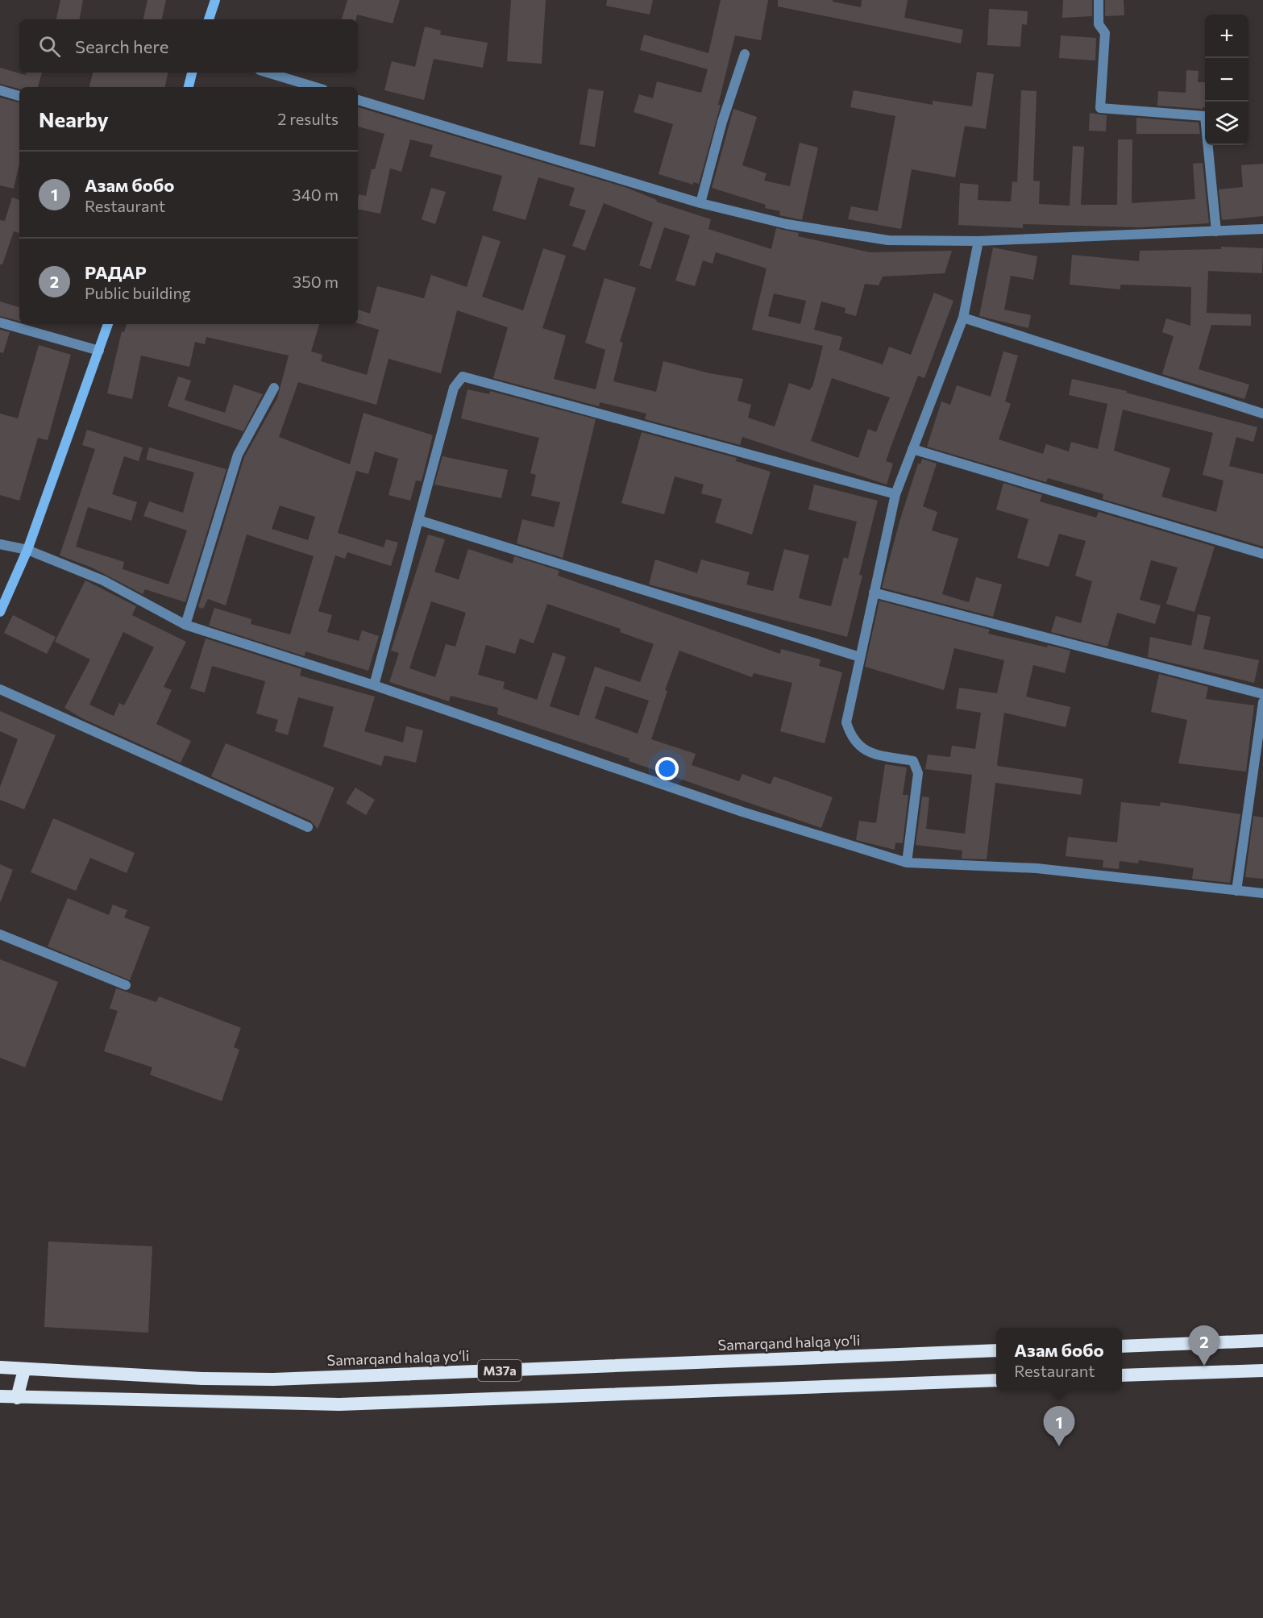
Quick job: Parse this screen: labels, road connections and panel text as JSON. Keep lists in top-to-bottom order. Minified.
{"streets":{"highway":["Samarqand halqa yoʻli","M37a"]},"page":{"map_buttons":["+","−"],"search":"Search here","heading":["Nearby","2 results"],"list":[{"mark":"1","name":"Азам бобо","note":"Restaurant","value":"340 m"},{"mark":"2","name":"РАДАР","note":"Public building","value":"350 m"}],"pins":["2","1"],"popup":["Азам бобо","Restaurant"]}}
